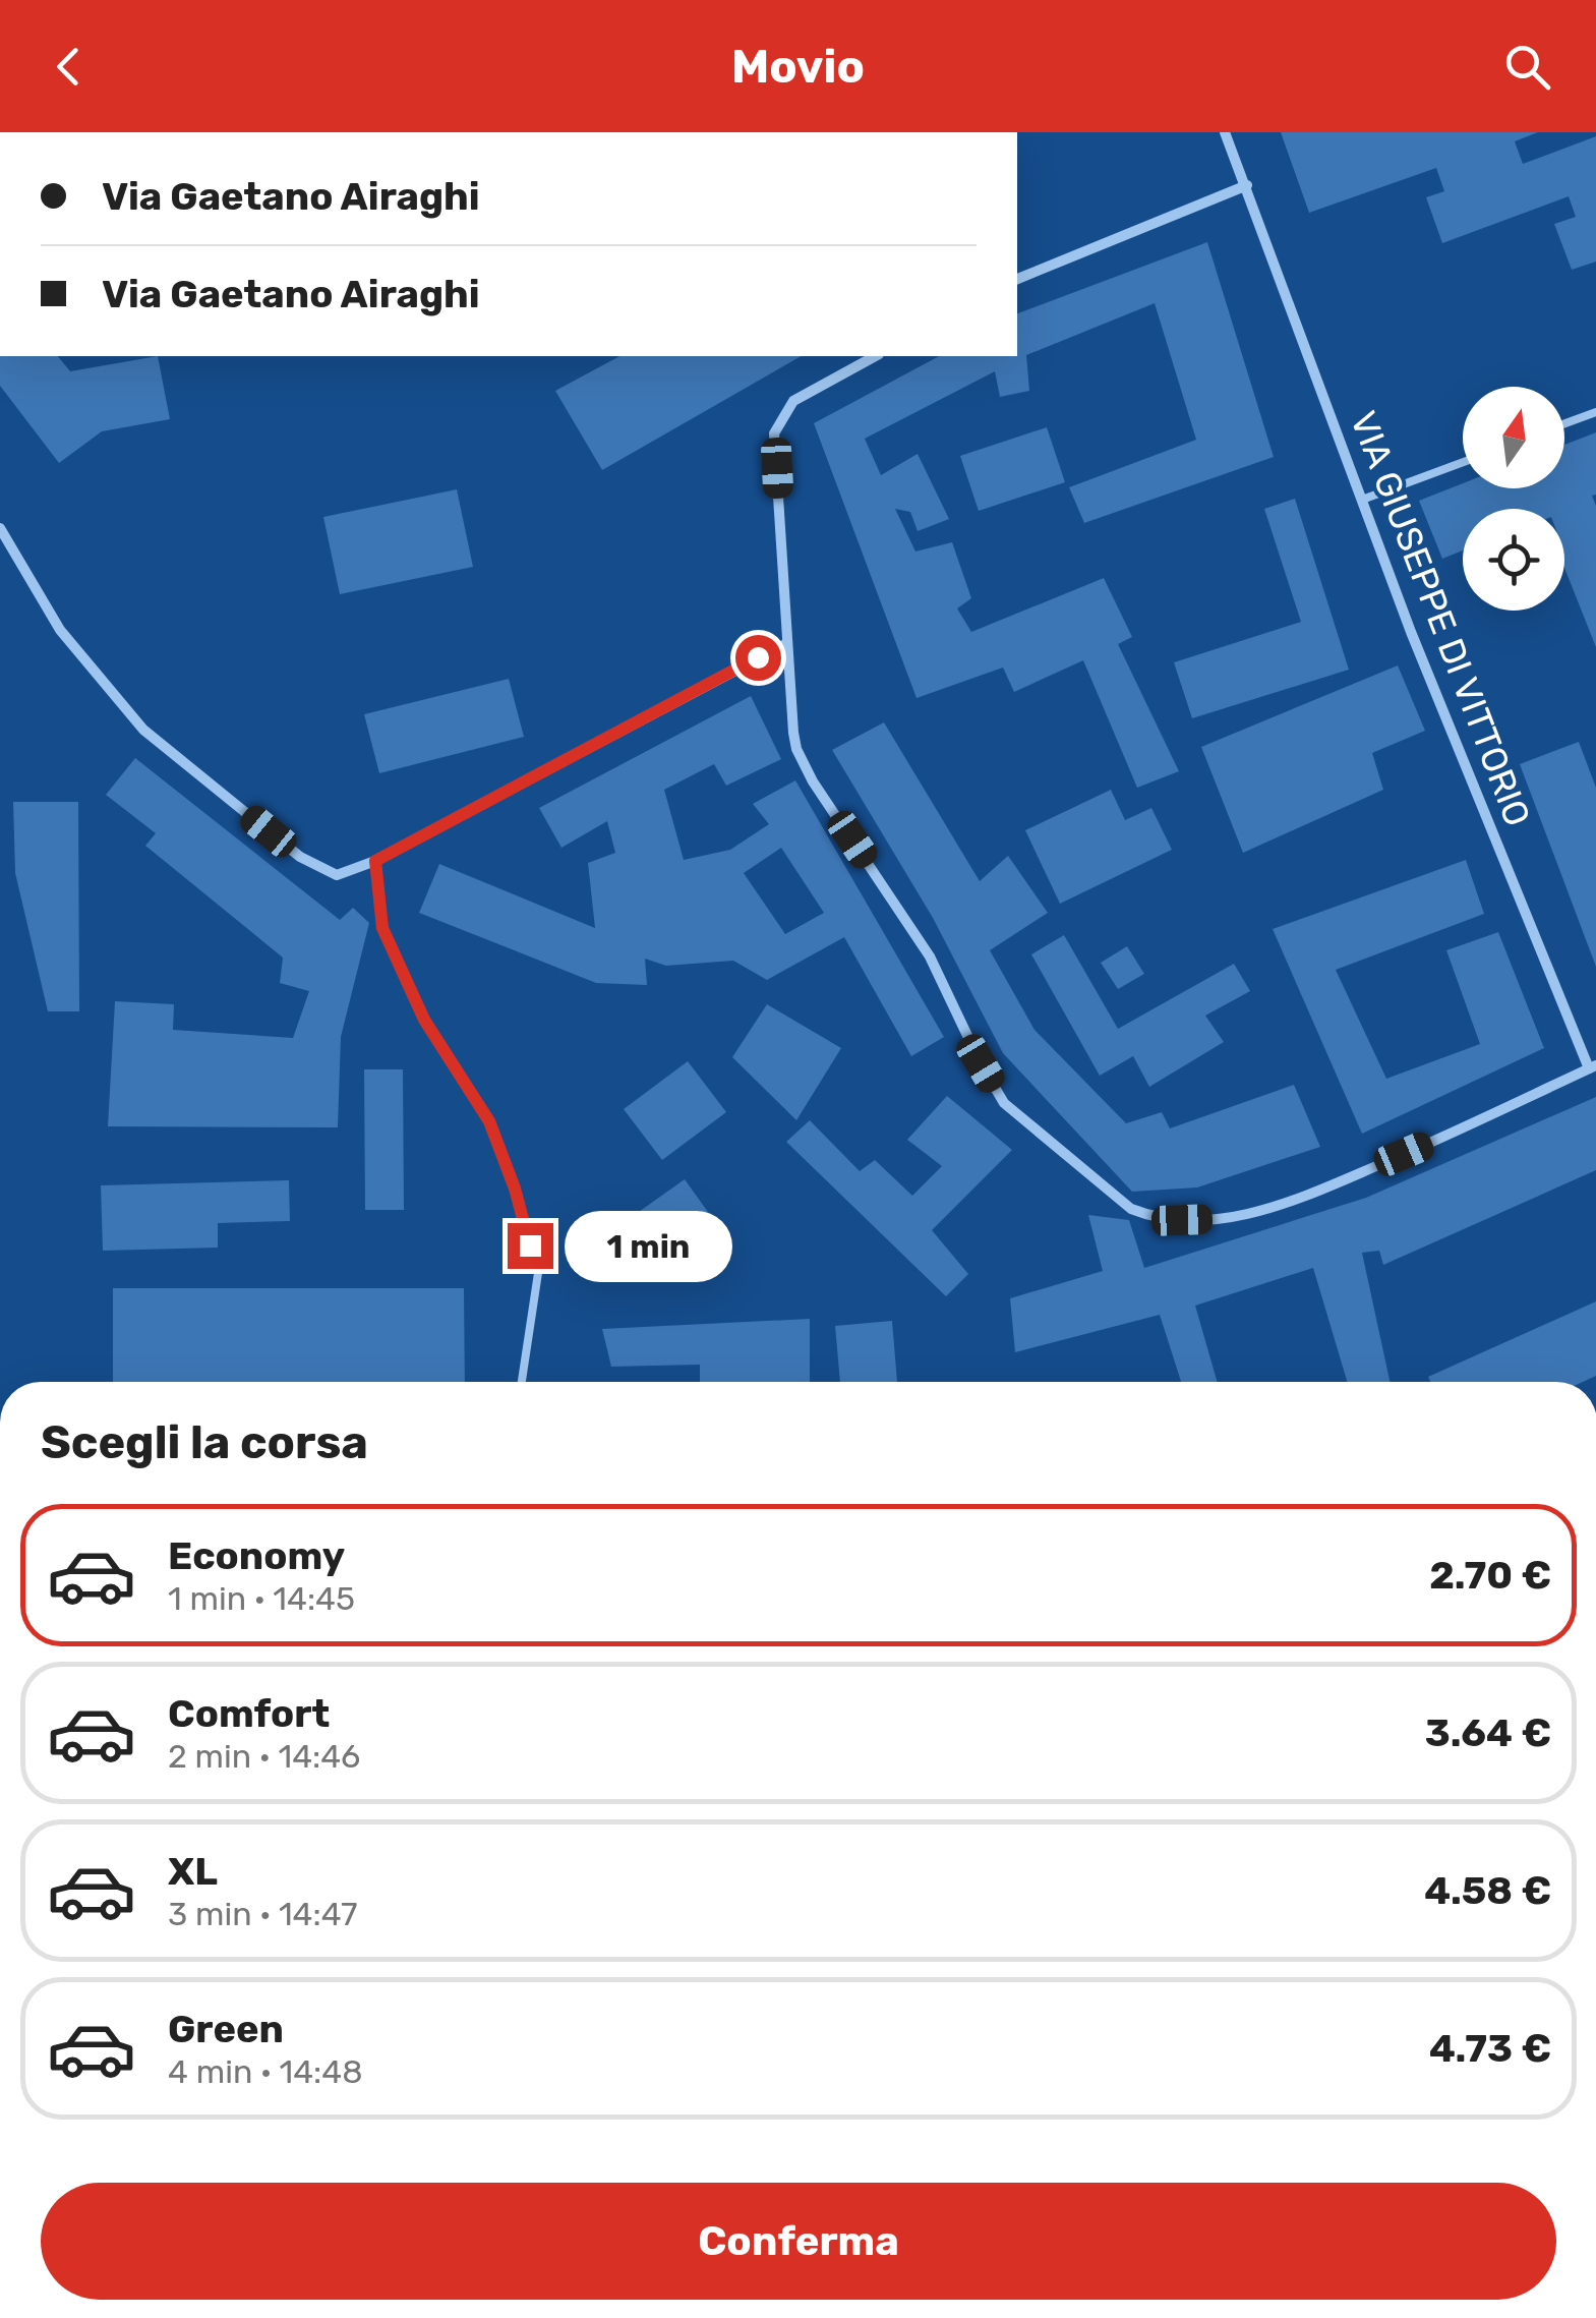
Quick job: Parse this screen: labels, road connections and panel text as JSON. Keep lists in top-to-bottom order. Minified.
{"streets":{"street":["VIA GIUSEPPE DI VITTORIO"]},"north":"top","page":{"header":"Movio","banner":["Via Gaetano Airaghi","Via Gaetano Airaghi"],"bubble":"1 min","heading":"Scegli la corsa","list":[{"name":"Economy","note":"1 min · 14:45","value":"2.70 €"},{"name":"Comfort","note":"2 min · 14:46","value":"3.64 €"},{"name":"XL","note":"3 min · 14:47","value":"4.58 €"},{"name":"Green","note":"4 min · 14:48","value":"4.73 €"}],"buttons":"Conferma"}}
